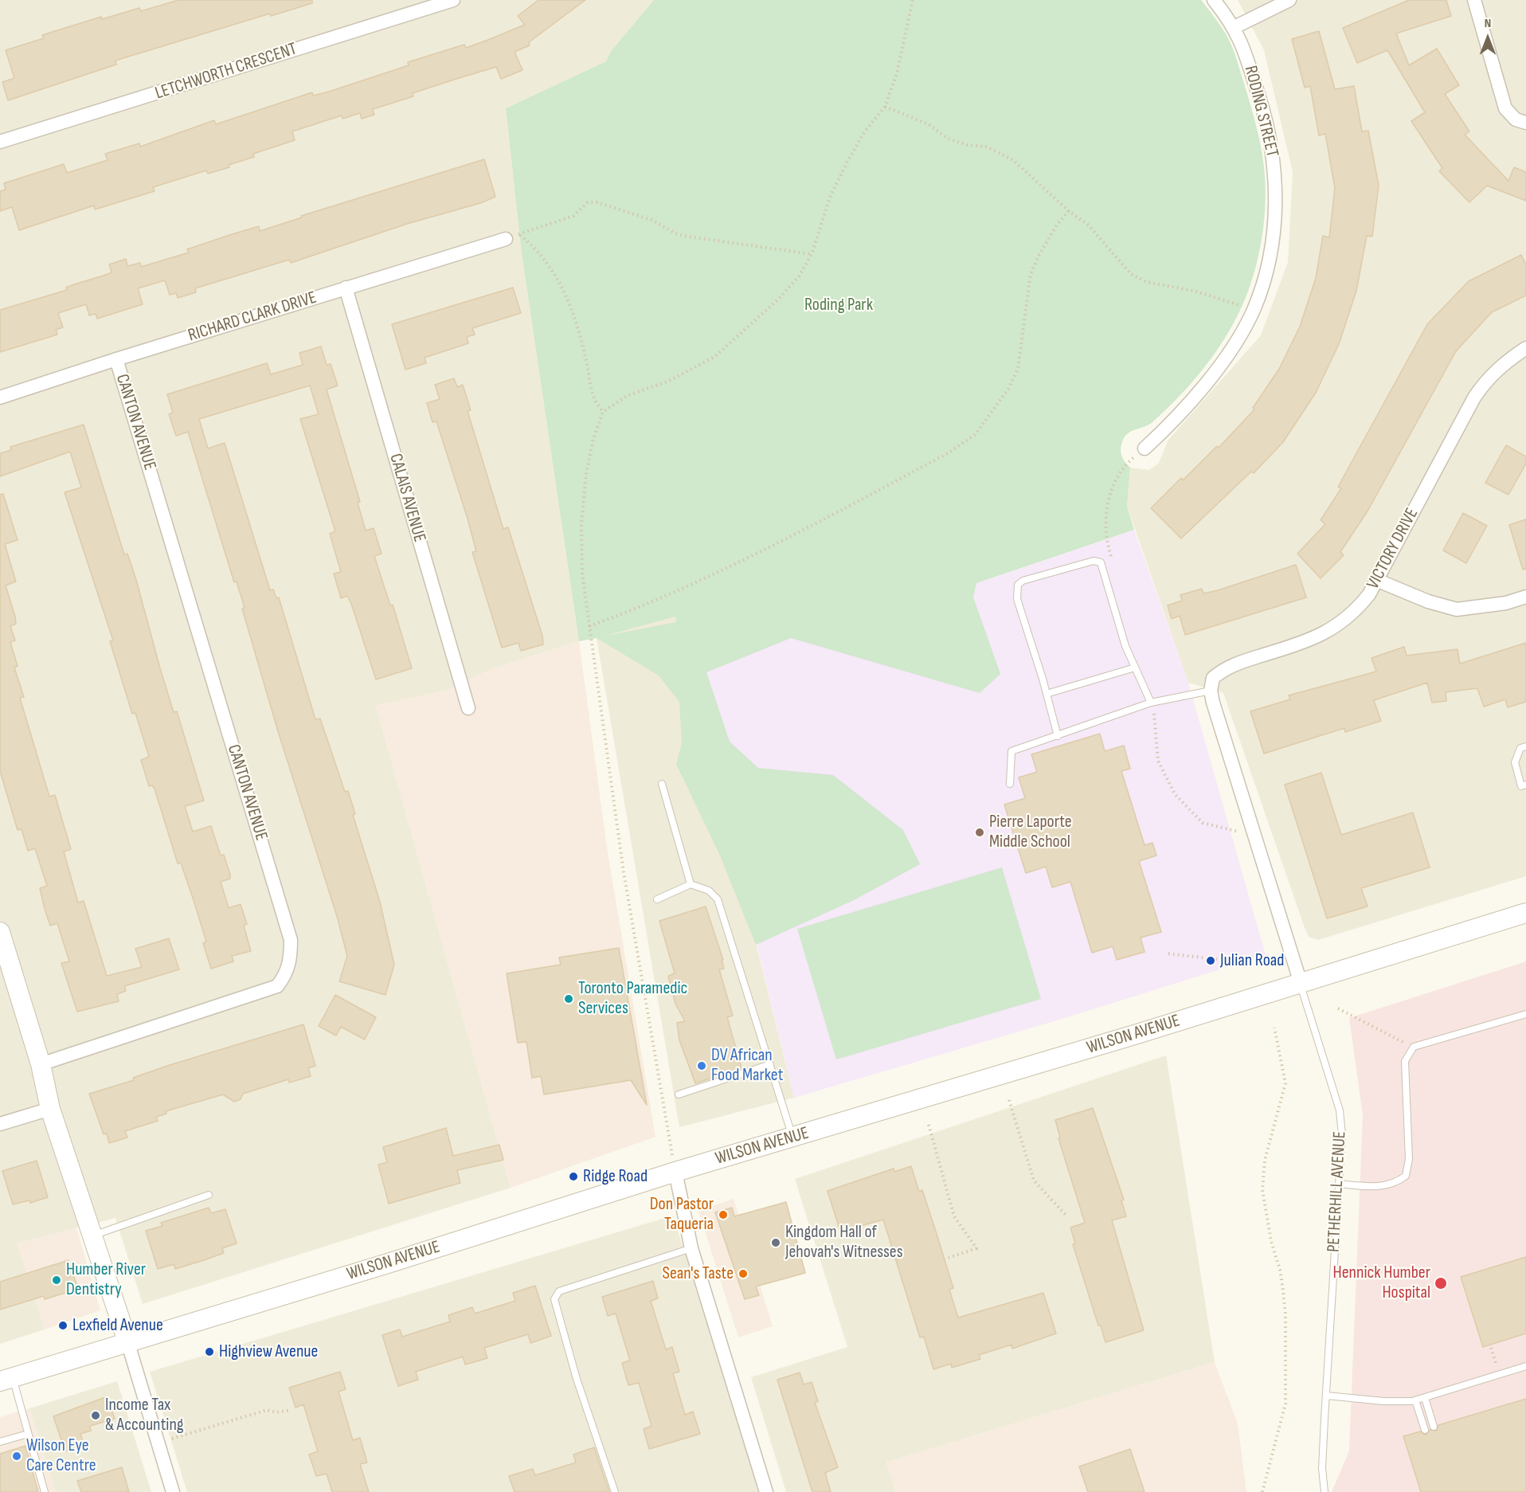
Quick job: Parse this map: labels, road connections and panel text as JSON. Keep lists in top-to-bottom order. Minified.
{"streets":{"main road":["WILSON AVENUE"],"street":["LETCHWORTH CRESCENT","RODING STREET","RICHARD CLARK DRIVE","CANTON AVENUE","CALAIS AVENUE","VICTORY DRIVE"],"lane":["PETHERHILL AVENUE"]},"crossings":[["RICHARD CLARK DRIVE","CANTON AVENUE"],["RICHARD CLARK DRIVE","CALAIS AVENUE"],["WILSON AVENUE","PETHERHILL AVENUE"]],"parks":["Roding Park"],"places":["Pierre Laporte Middle School","Julian Road","Toronto Paramedic Services","DV African Food Market","Ridge Road","Don Pastor Taqueria","Kingdom Hall of Jehovah's Witnesses","Sean's Taste","Humber River Dentistry","Hennick Humber Hospital","Lexfield Avenue","Highview Avenue","Income Tax & Accounting","Wilson Eye Care Centre"],"north":"top"}
